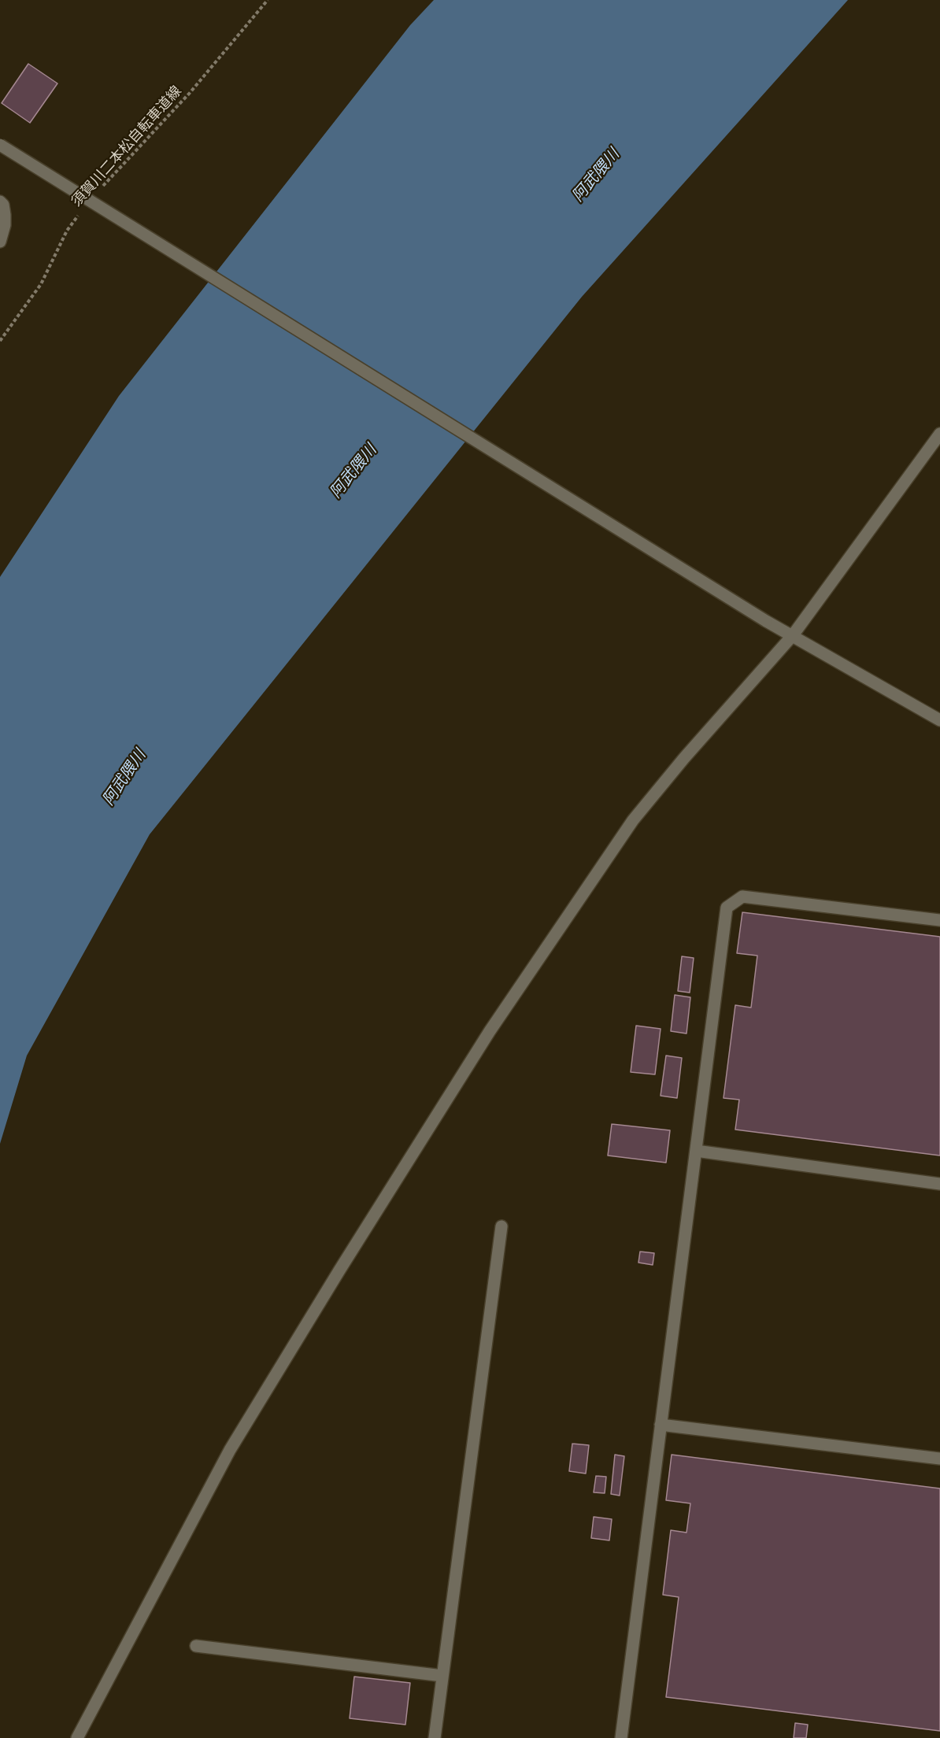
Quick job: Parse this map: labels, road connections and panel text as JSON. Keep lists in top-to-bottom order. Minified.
{"streets":{"path":["須賀川二本松自転車道線"]},"water":["阿武隈川"]}
